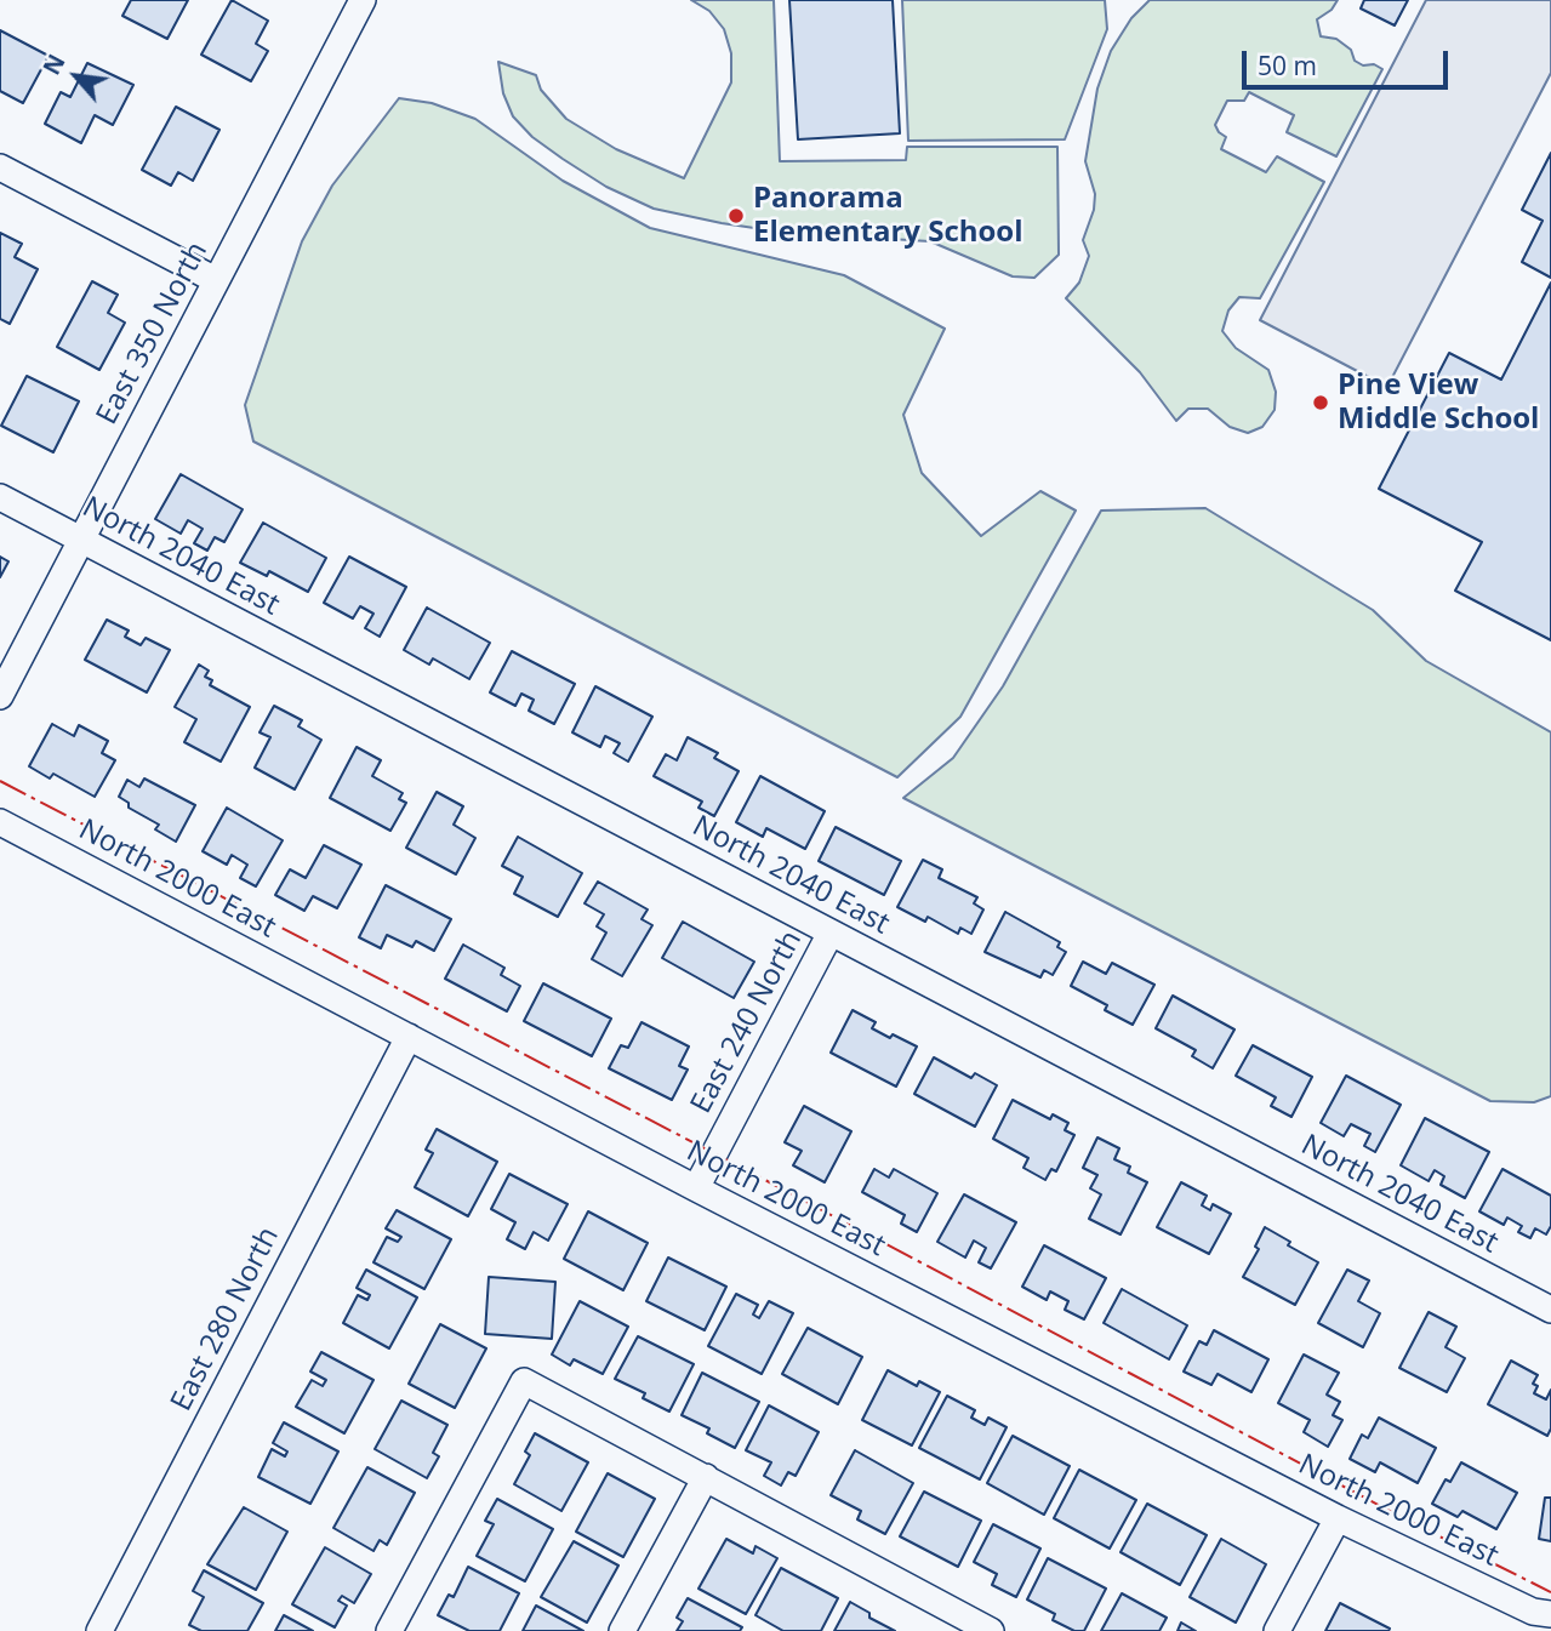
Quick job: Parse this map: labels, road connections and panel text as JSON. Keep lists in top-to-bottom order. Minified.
{"streets":{"street":["East 350 North","North 2040 East","North 2000 East","East 240 North","East 280 North"]},"crossings":[["East 350 North","North 2040 East"],["North 2040 East","East 240 North"],["North 2000 East","East 240 North"],["North 2000 East","East 280 North"]],"places":["Panorama Elementary School","Pine View Middle School"],"scale_bar":"50 m","north":"top left"}
